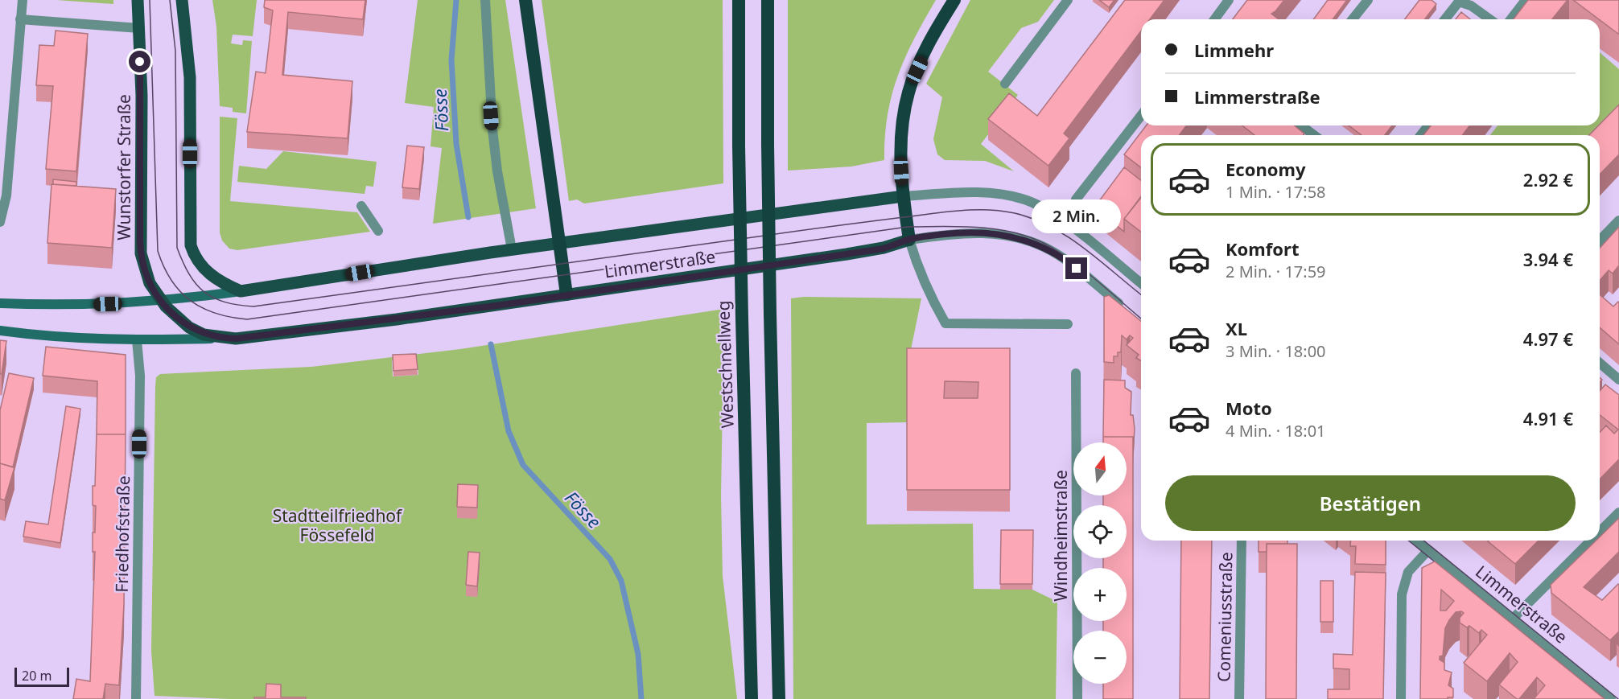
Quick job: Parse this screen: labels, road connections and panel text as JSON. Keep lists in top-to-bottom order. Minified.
{"streets":{"highway":["Westschnellweg"],"main road":["Wunstorfer Straße","Limmerstraße"],"street":["Friedhofstraße","Windheimstraße","Comeniusstraße"]},"crossings":[["Wunstorfer Straße","Limmerstraße"]],"water":["Fösse"],"parks":["Stadtteilfriedhof Fössefeld"],"scale_bar":"20 m","north":"top","page":{"banner":["Limmehr","Limmerstraße"],"list":[{"name":"Economy","note":"1 Min. · 17:58","value":"2.92 €"},{"name":"Komfort","note":"2 Min. · 17:59","value":"3.94 €"},{"name":"XL","note":"3 Min. · 18:00","value":"4.97 €"},{"name":"Moto","note":"4 Min. · 18:01","value":"4.91 €"}],"bubble":"2 Min.","map_buttons":["+","−"],"buttons":"Bestätigen","scale":"20 m"}}
